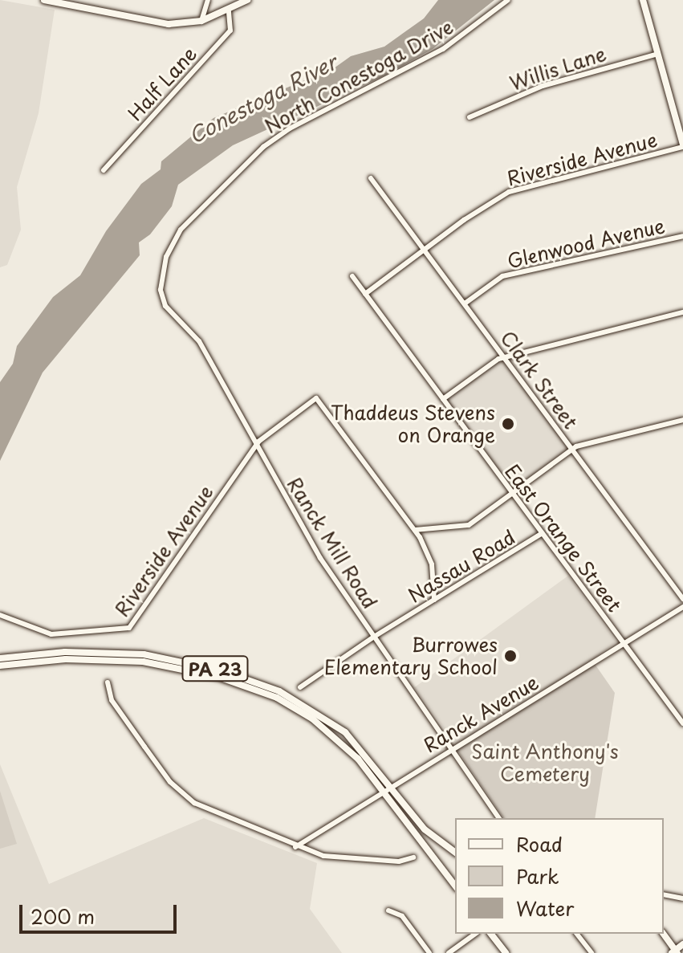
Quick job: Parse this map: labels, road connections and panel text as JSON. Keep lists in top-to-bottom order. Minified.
{"streets":{"main road":["PA 23"],"street":["Willis Lane","North Conestoga Drive","Half Lane","Riverside Avenue","Glenwood Avenue","Clark Street","East Orange Street","Ranck Mill Road","Nassau Road","Ranck Avenue"]},"crossings":[["North Conestoga Drive","Ranck Mill Road"],["Riverside Avenue","Clark Street"],["Riverside Avenue","East Orange Street"],["Riverside Avenue","Ranck Mill Road"],["Glenwood Avenue","Clark Street"],["East Orange Street","Nassau Road"],["East Orange Street","Ranck Avenue"],["Ranck Mill Road","Nassau Road"],["Ranck Mill Road","Ranck Avenue"],["PA 23","Ranck Avenue"]],"water":["Conestoga River"],"parks":["Saint Anthony's Cemetery"],"places":["Thaddeus Stevens on Orange","Burrowes Elementary School"],"legend":["Road","Park","Water"],"scale_bar":"200 m"}
